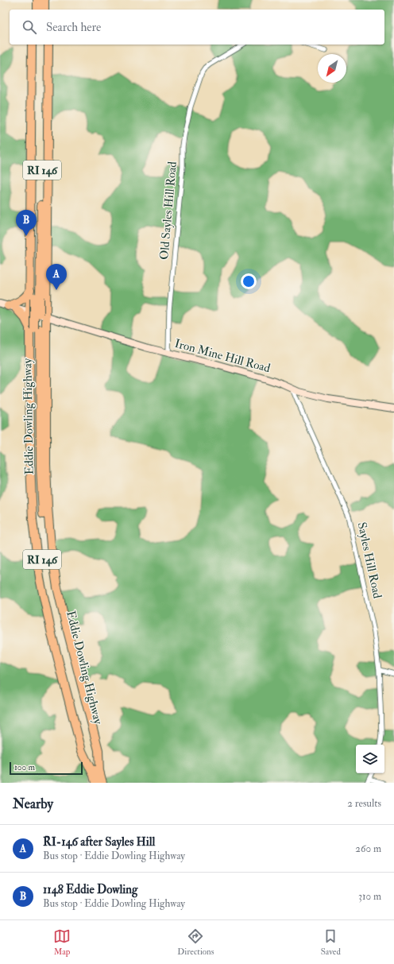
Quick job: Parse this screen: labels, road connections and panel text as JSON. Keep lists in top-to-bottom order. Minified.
{"streets":{"highway":["RI 146","Eddie Dowling Highway"],"street":["Old Sayles Hill Road","Iron Mine Hill Road","Sayles Hill Road"]},"crossings":[["Old Sayles Hill Road","Iron Mine Hill Road"],["Iron Mine Hill Road","Sayles Hill Road"]],"scale_bar":"100 m","north":"bottom left","page":{"search":"Search here","pins":["B","A"],"scale":"100 m","heading":["Nearby","2 results"],"list":[{"mark":"A","name":"RI-146 after Sayles Hill","note":"Bus stop · Eddie Dowling Highway","value":"260 m"},{"mark":"B","name":"1148 Eddie Dowling","note":"Bus stop · Eddie Dowling Highway","value":"310 m"}],"nav":["Map","Directions","Saved"]}}
